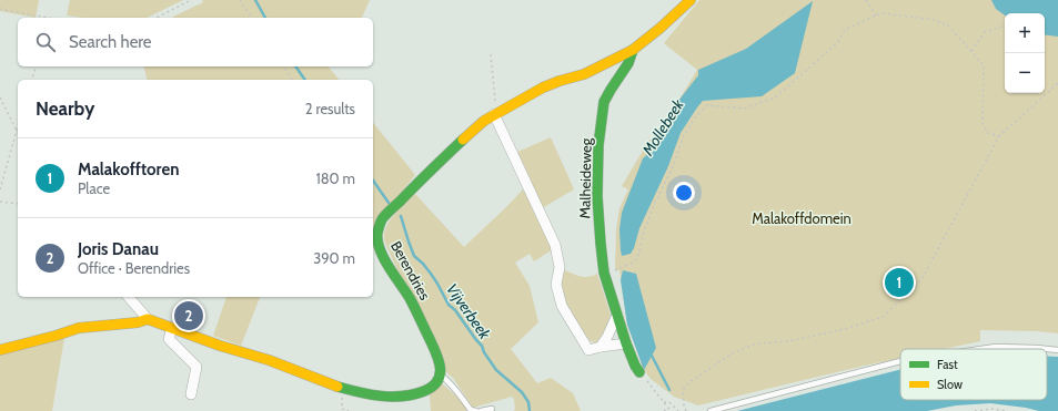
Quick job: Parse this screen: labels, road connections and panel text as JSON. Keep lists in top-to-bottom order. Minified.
{"streets":{"street":["Malheideweg","Berendries"]},"crossings":[["Malheideweg","Berendries"]],"water":["Mollebeek","Vijverbeek"],"parks":["Malakoffdomein"],"legend":["Fast","Slow"],"page":{"map_buttons":["+","−"],"search":"Search here","heading":["Nearby","2 results"],"list":[{"mark":"1","name":"Malakofftoren","note":"Place","value":"180 m"},{"mark":"2","name":"Joris Danau","note":"Office · Berendries","value":"390 m"}],"pins":["1","2"]}}
